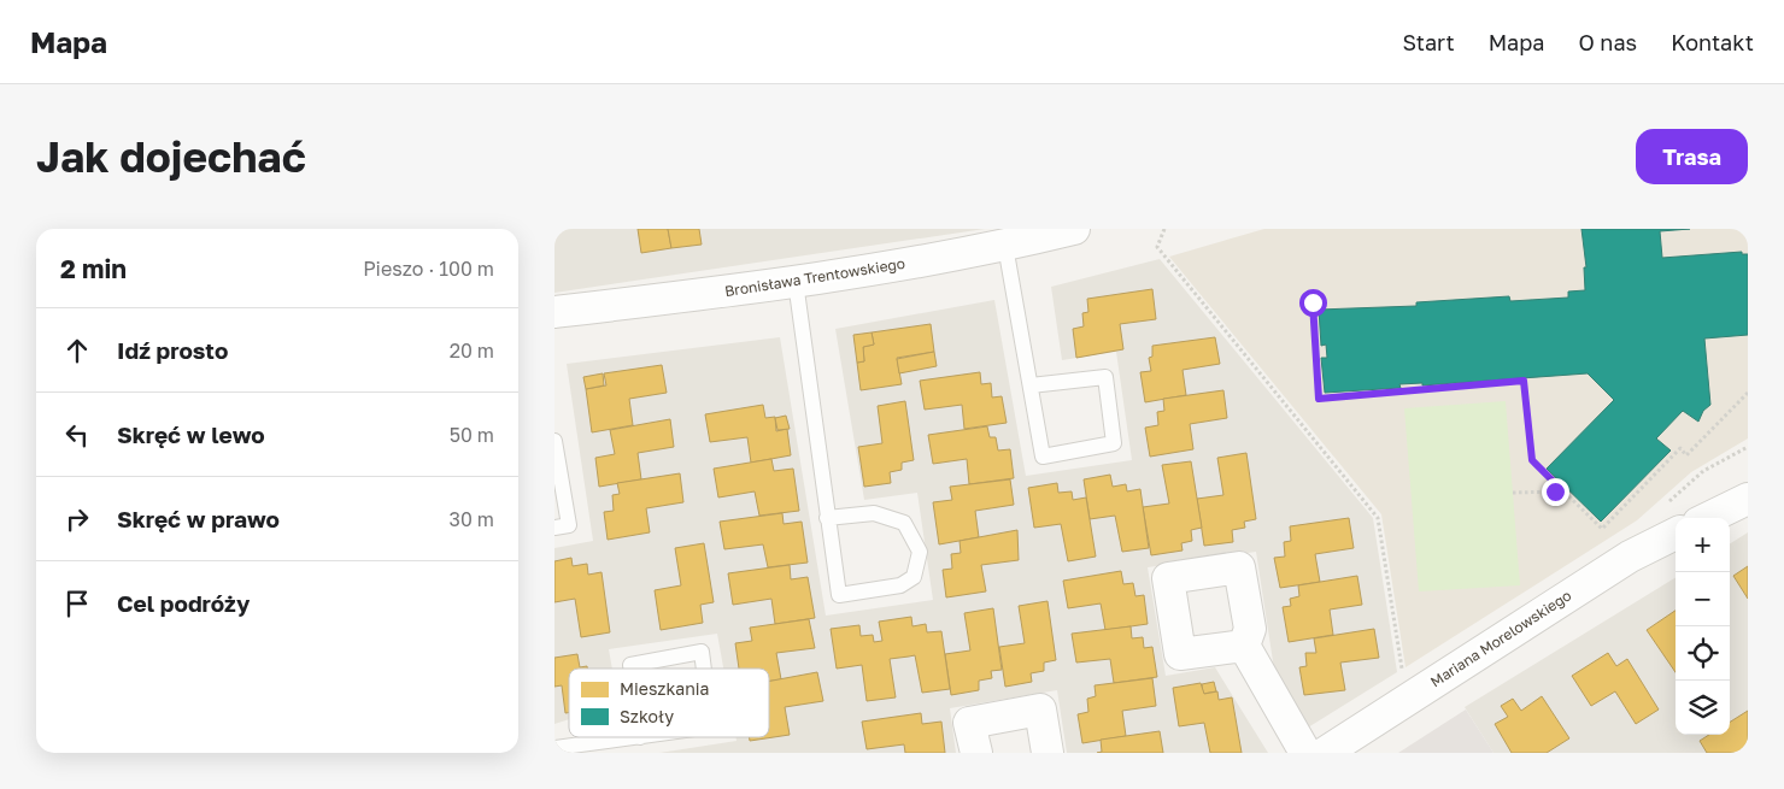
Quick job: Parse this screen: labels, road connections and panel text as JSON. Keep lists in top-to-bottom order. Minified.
{"streets":{"street":["Bronisława Trentowskiego","Mariana Morelowskiego"]},"legend":["Mieszkania","Szkoły"],"page":{"header":"Mapa","nav":["Start","Mapa","O nas","Kontakt"],"buttons":"Trasa","title":"Jak dojechać","heading":["2 min","Pieszo · 100 m"],"list":[["Idź prosto","20 m"],["Skręć w lewo","50 m"],["Skręć w prawo","30 m"],"Cel podróży"],"map_buttons":["+","−"]}}
